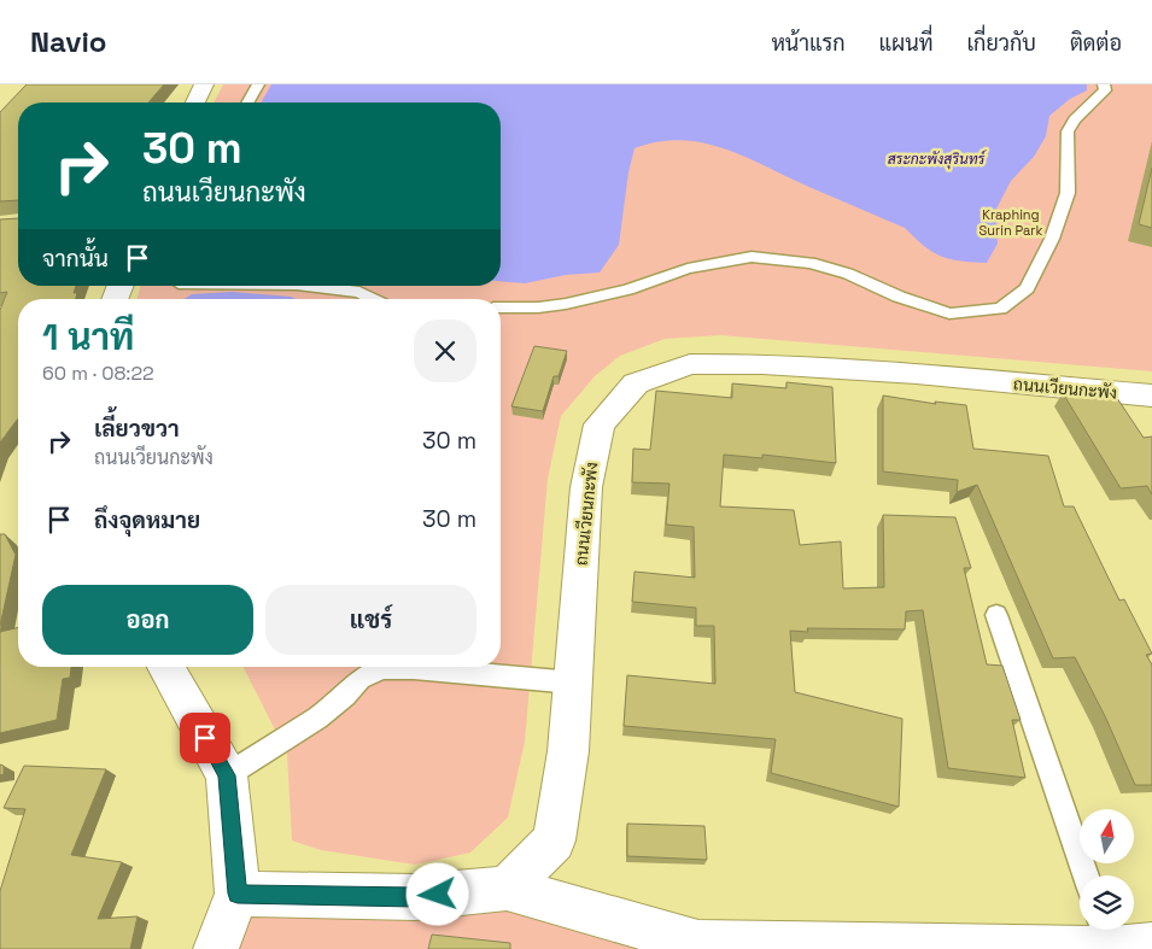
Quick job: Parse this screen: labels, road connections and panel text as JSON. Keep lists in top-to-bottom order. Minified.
{"streets":{"street":["ถนนเวียนกะพัง"]},"water":["สระกะพังสุรินทร์"],"parks":["Kraphing Surin Park"],"north":"top","page":{"header":"Navio","nav":["หน้าแรก","แผนที่","เกี่ยวกับ","ติดต่อ"],"turn":["30 m","ถนนเวียนกะพัง"],"then":"จากนั้น","heading":["1 นาที","60 m · 08:22"],"list":[{"name":"เลี้ยวขวา","note":"ถนนเวียนกะพัง","value":"30 m"},{"name":"ถึงจุดหมาย","value":"30 m"}],"buttons":["ออก","แชร์"]}}
